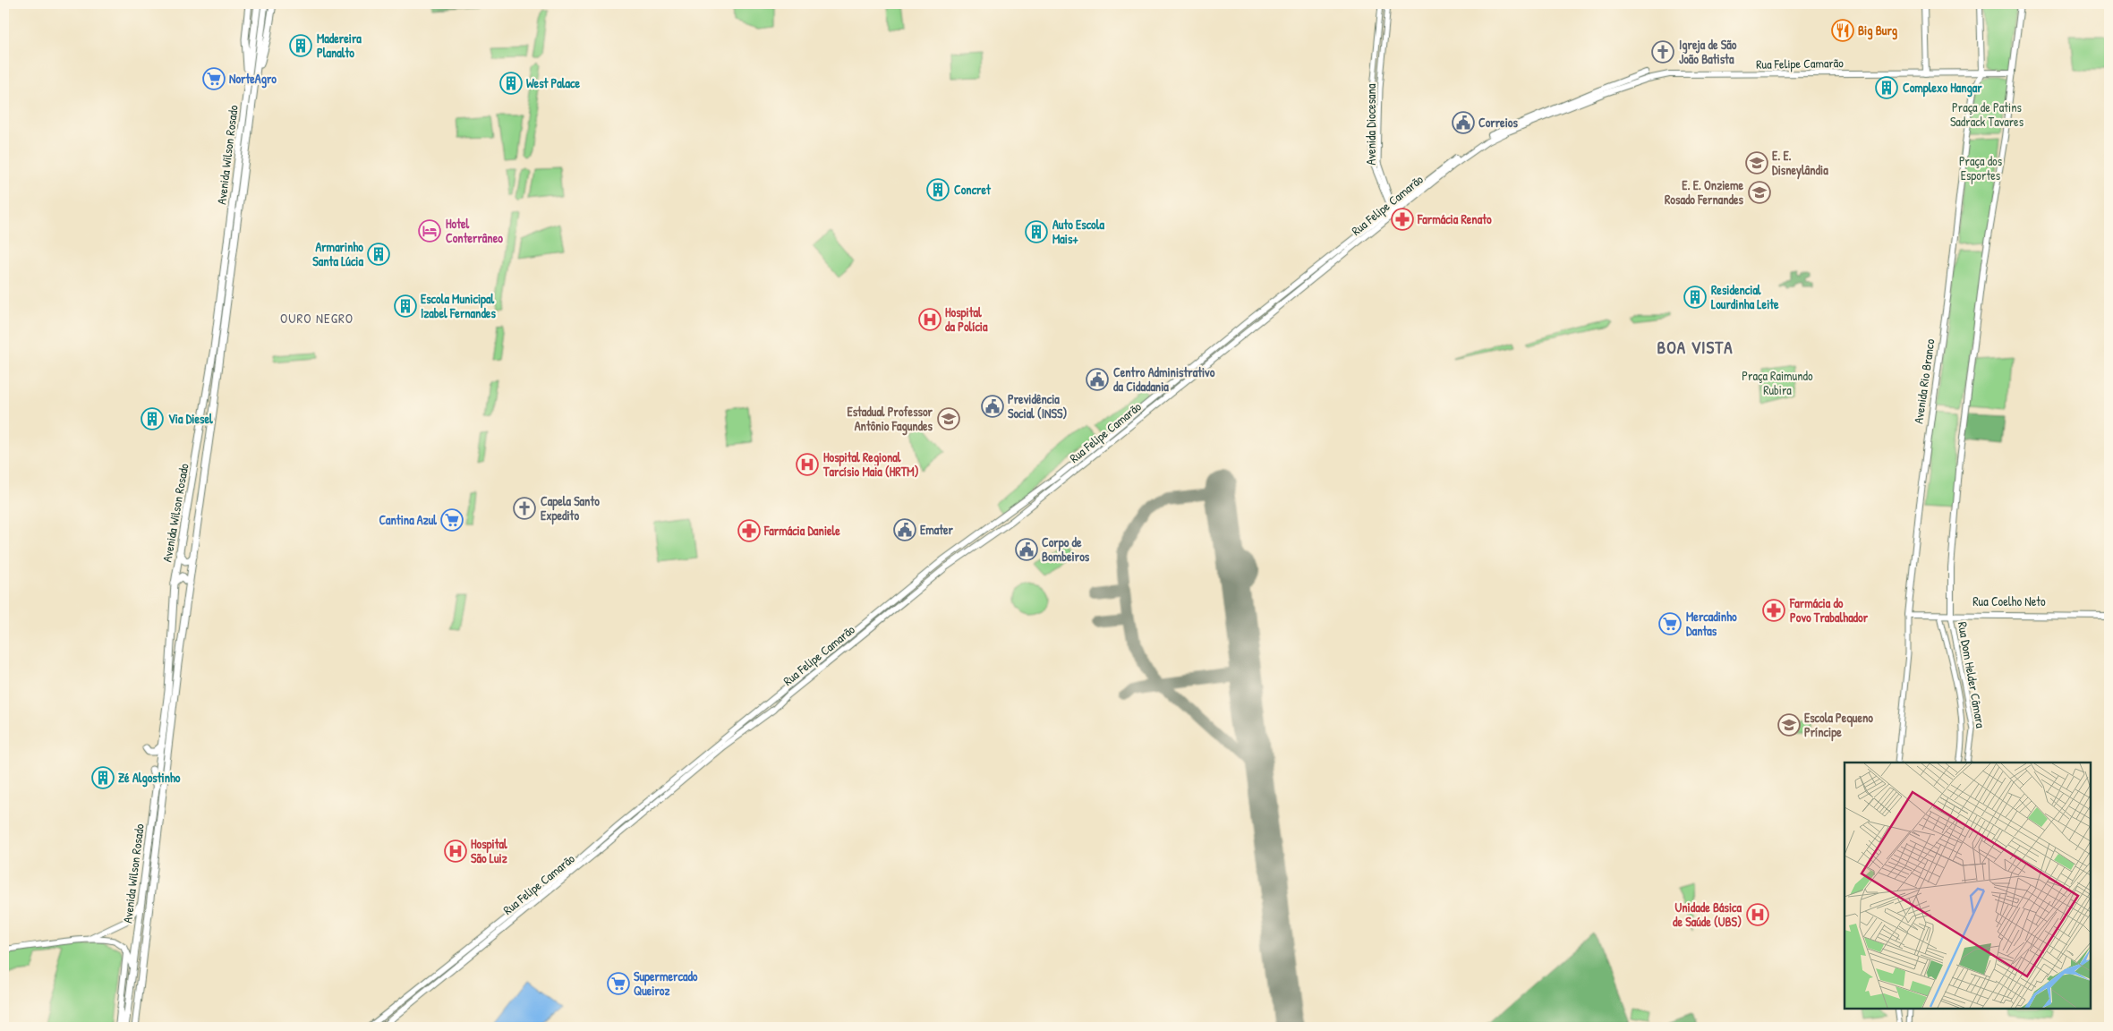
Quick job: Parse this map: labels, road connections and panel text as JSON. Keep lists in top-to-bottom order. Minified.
{"streets":{"highway":["Avenida Wilson Rosado"],"main road":["Rua Felipe Camarão","Avenida Rio Branco","Rua Coelho Neto"],"street":["Avenida Diocesana","Rua Dom Helder Câmara"]},"crossings":[["Rua Felipe Camarão","Avenida Diocesana"],["Rua Felipe Camarão","Avenida Rio Branco"],["Avenida Rio Branco","Rua Coelho Neto"],["Rua Coelho Neto","Rua Dom Helder Câmara"]],"districts":["OURO NEGRO","BOA VISTA"],"parks":["Praça de Patins Sadrack Tavares","Praça dos Esportes","Praça Raimundo Rubira"],"places":{"restaurant":["Big Burg"],"building":["Madereira Planalto","West Palace","Complexo Hangar","Concret","Auto Escola Mais+","Armarinho Santa Lúcia","Residencial Lourdinha Leite","Escola Municipal Izabel Fernandes","Via Diesel","Zé Algostinho"],"church":["Igreja de São João Batista","Capela Santo Expedito"],"supermarket":["NorteAgro","Cantina Azul","Mercadinho Dantas","Supermercado Queiroz"],"public building":["Correios","Centro Administrativo da Cidadania","Previdência Social (INSS)","Emater","Corpo de Bombeiros"],"school or university":["E. E. Disneylândia","E. E. Onzieme Rosado Fernandes","Estadual Professor Antônio Fagundes","Escola Pequeno Príncipe"],"pharmacy":["Farmácia Renato","Farmácia Daniele","Farmácia do Povo Trabalhador"],"hotel":["Hotel Conterrâneo"],"hospital":["Hospital da Polícia","Hospital Regional Tarcísio Maia (HRTM)","Hospital São Luiz","Unidade Básica de Saúde (UBS)"]}}
